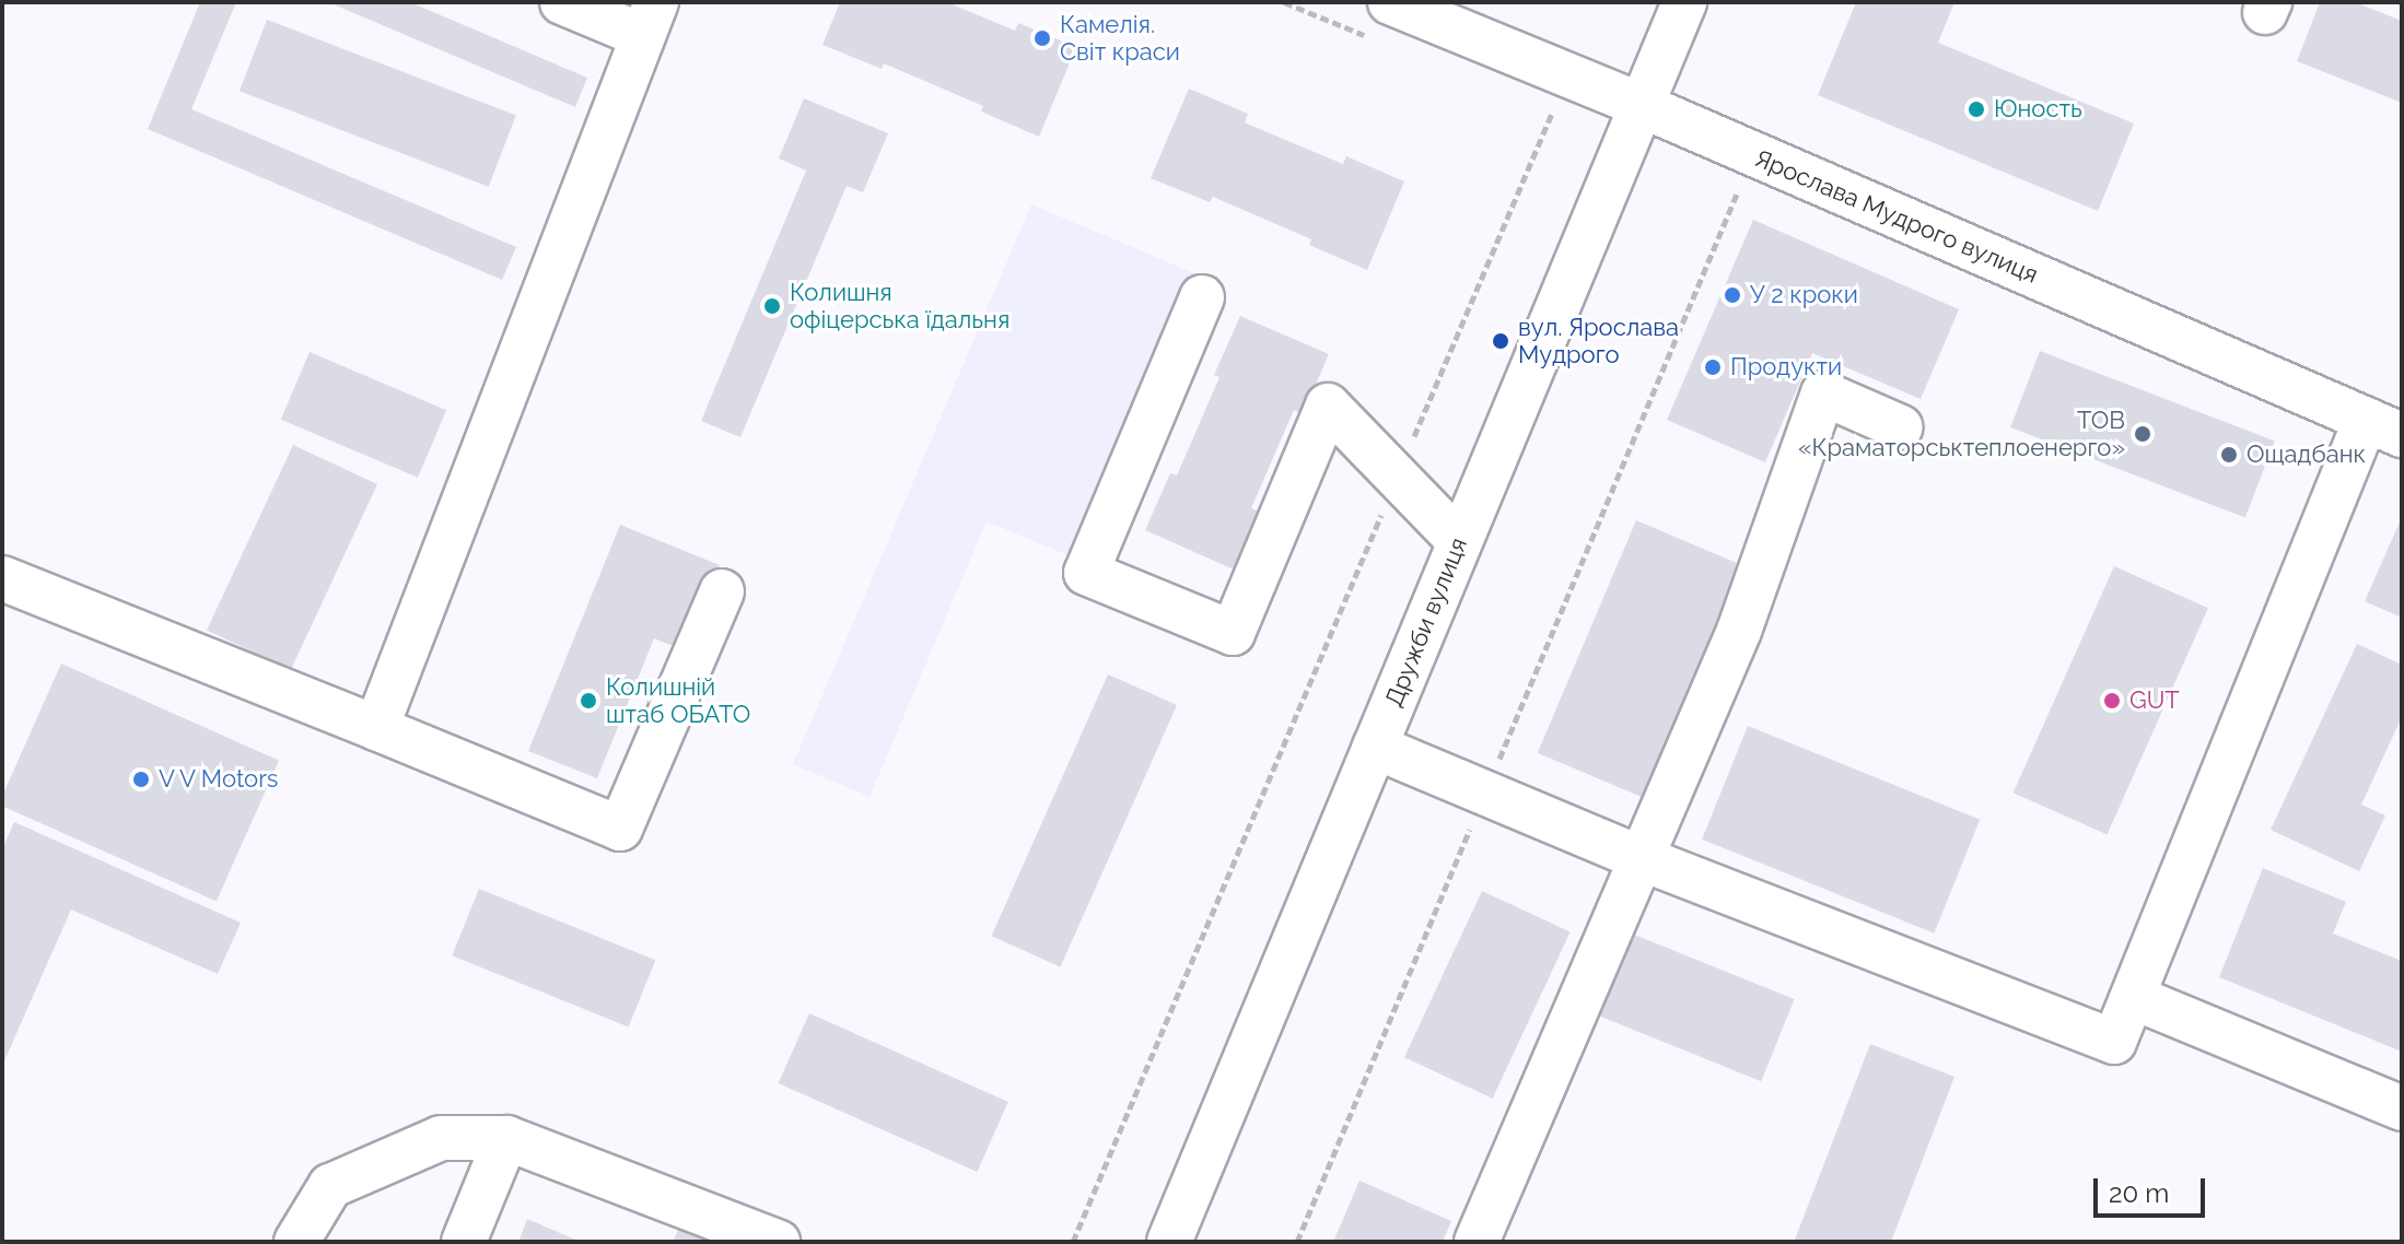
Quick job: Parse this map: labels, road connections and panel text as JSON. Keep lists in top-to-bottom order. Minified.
{"streets":{"street":["Ярослава Мудрого вулиця","Дружби вулиця"]},"crossings":[["Ярослава Мудрого вулиця","Дружби вулиця"]],"places":["Камелія. Світ краси","Юность","У 2 кроки","Колишня офіцерська їдальня","вул. Ярослава Мудрого","Продукти","ТОВ «Краматорськтеплоенерго»","Ощадбанк","Колишній штаб ОБАТО","GUT","V V Motors"],"scale_bar":"20 m"}
